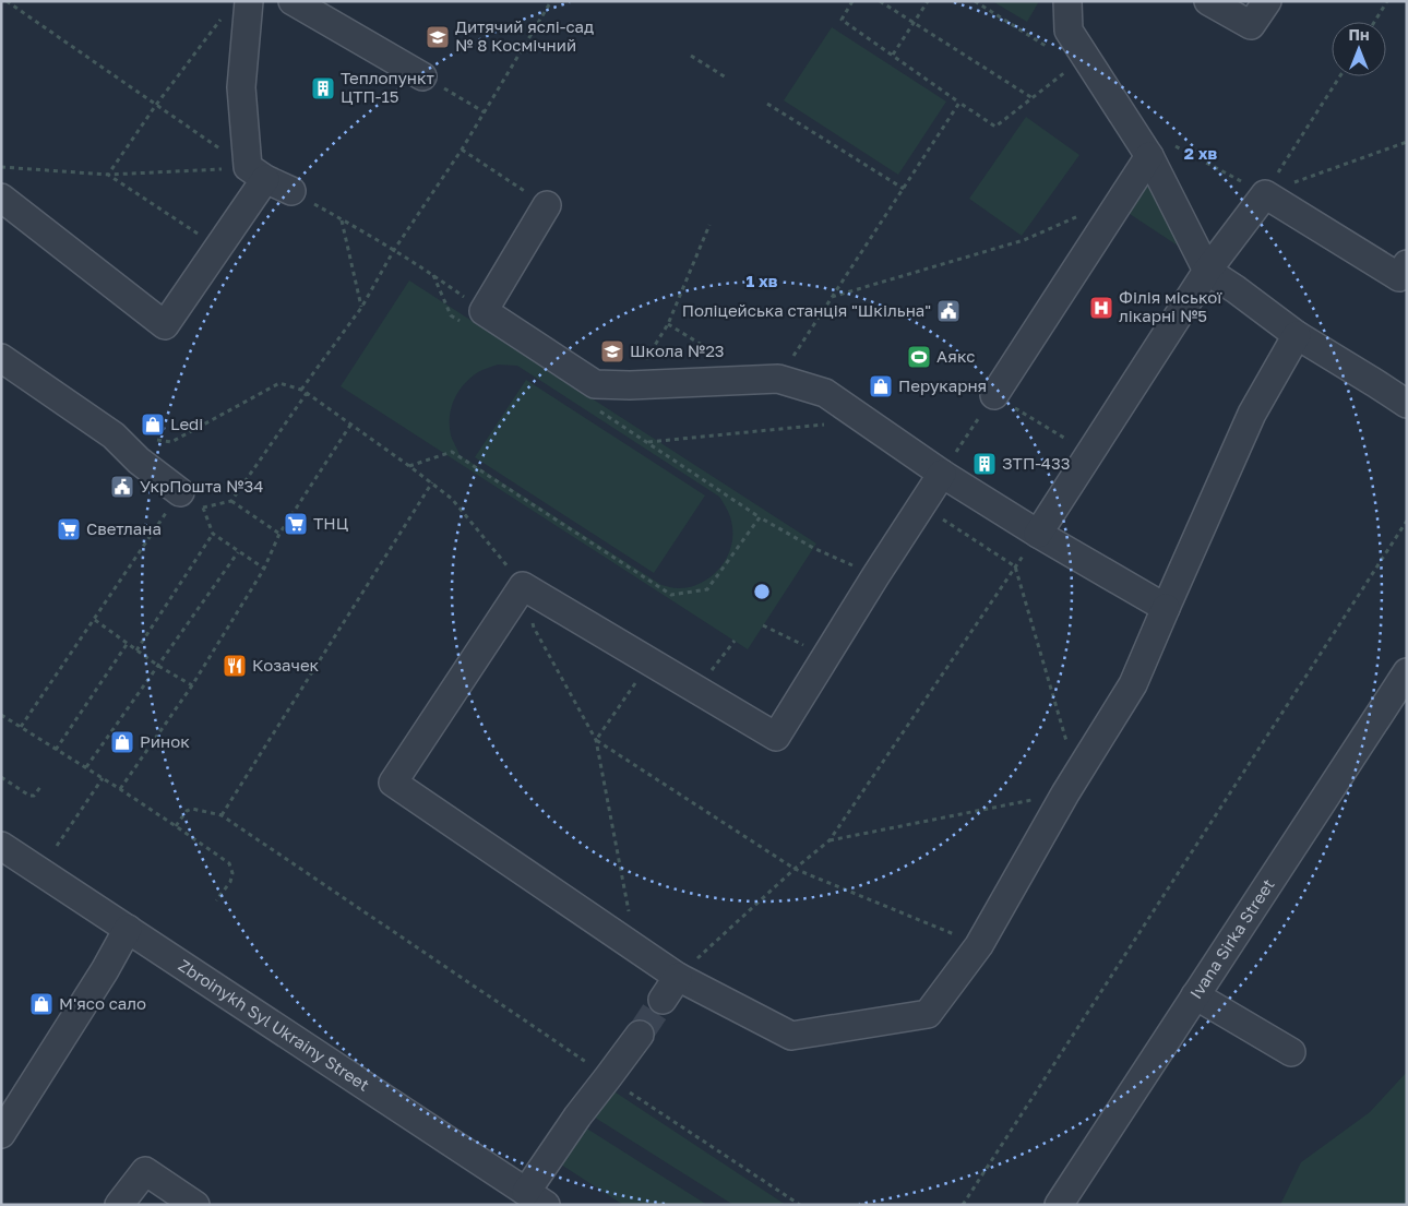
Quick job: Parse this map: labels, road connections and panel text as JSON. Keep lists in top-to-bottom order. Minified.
{"streets":{"street":["Ivana Sirka Street","Zbroinykh Syl Ukrainy Street"]},"places":{"school or university":["Дитячий яслі-сад № 8 Космічний","Школа №23"],"building":["Теплопункт ЦТП-15","ЗТП-433"],"hospital":["Філія міської лікарні №5"],"public building":["Поліцейська станція \"Шкільна\"","УкрПошта №34"],"sports":["Аякс"],"shop":["Перукарня","Ledi","Ринок","М'ясо сало"],"supermarket":["ТНЦ","Светлана"],"restaurant":["Козачек"]},"north":"top","rings":["2 хв","1 хв"]}
